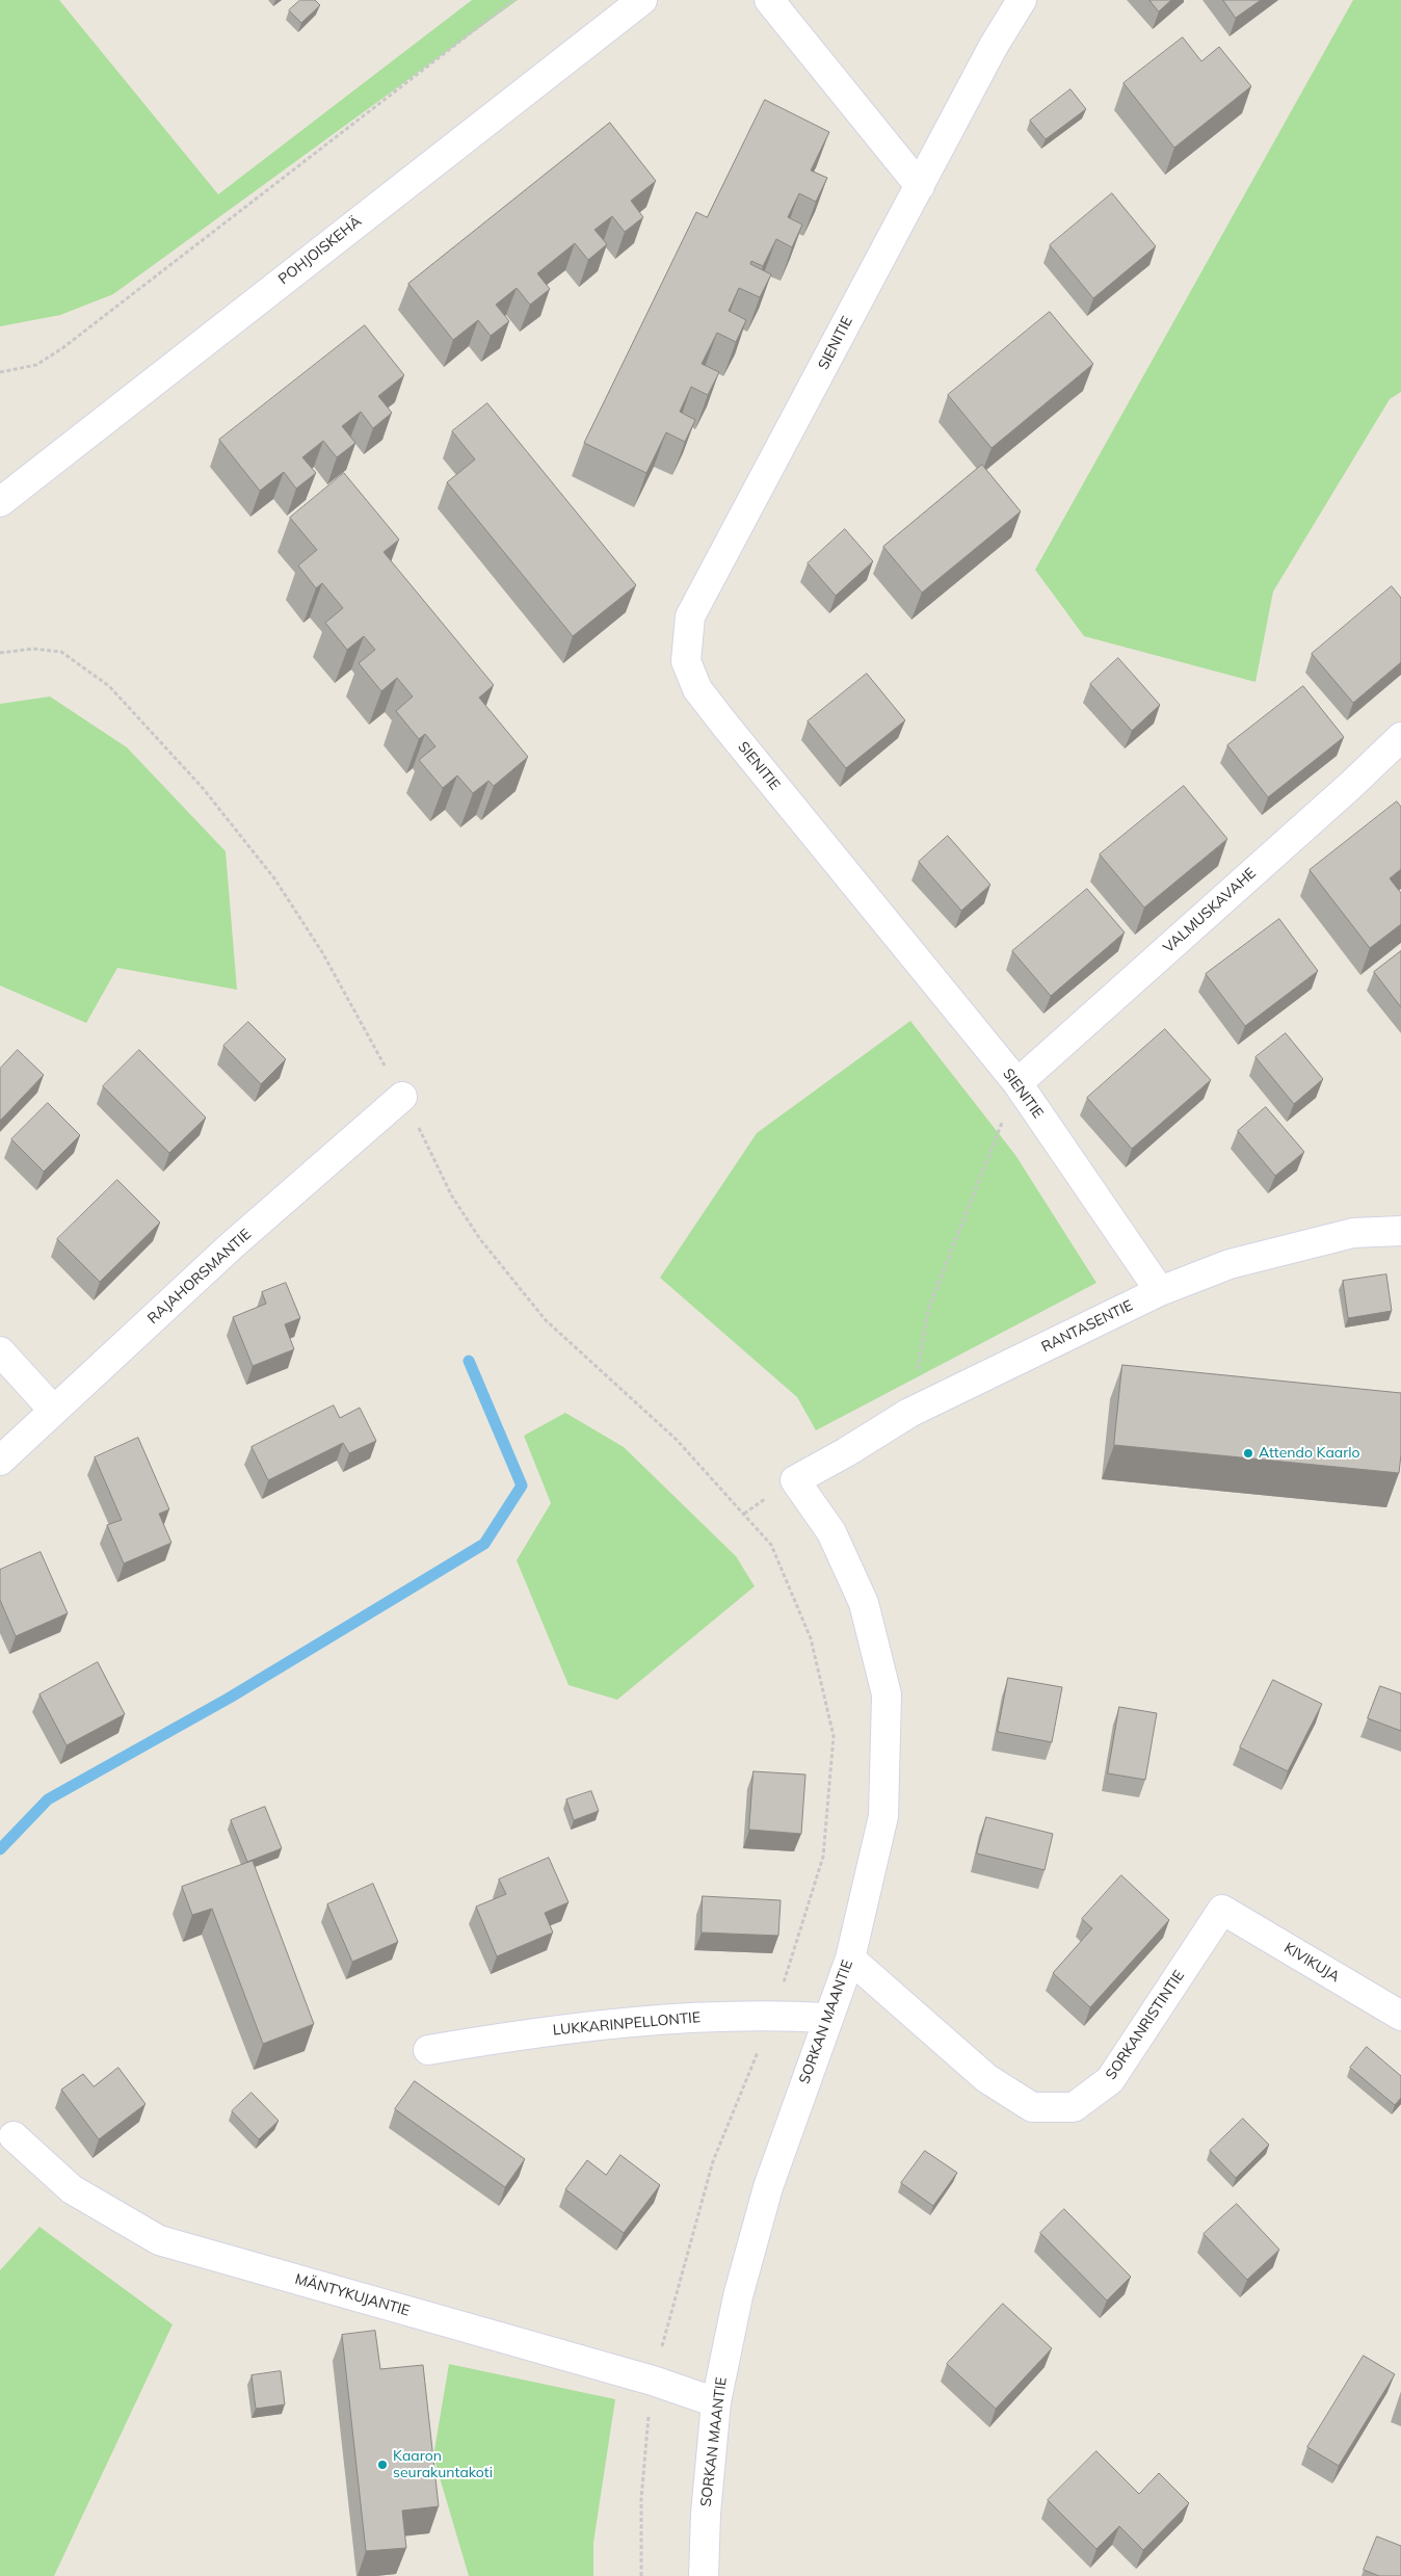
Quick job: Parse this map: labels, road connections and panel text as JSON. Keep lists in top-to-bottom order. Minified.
{"streets":{"street":["POHJOISKEHÄ","SIENITIE","VALMUSKAVAHE","RAJAHORSMANTIE","RANTASENTIE","KIVIKUJA","SORKAN MAANTIE","LUKKARINPELLONTIE","SORKANRISTINTIE","MÄNTYKUJANTIE"]},"crossings":[["SIENITIE","VALMUSKAVAHE"],["SIENITIE","RANTASENTIE"],["RANTASENTIE","SORKAN MAANTIE"],["KIVIKUJA","SORKANRISTINTIE"],["SORKAN MAANTIE","LUKKARINPELLONTIE"],["SORKAN MAANTIE","SORKANRISTINTIE"],["SORKAN MAANTIE","MÄNTYKUJANTIE"]],"places":["Attendo Kaarlo","Kaaron seurakuntakoti"]}
